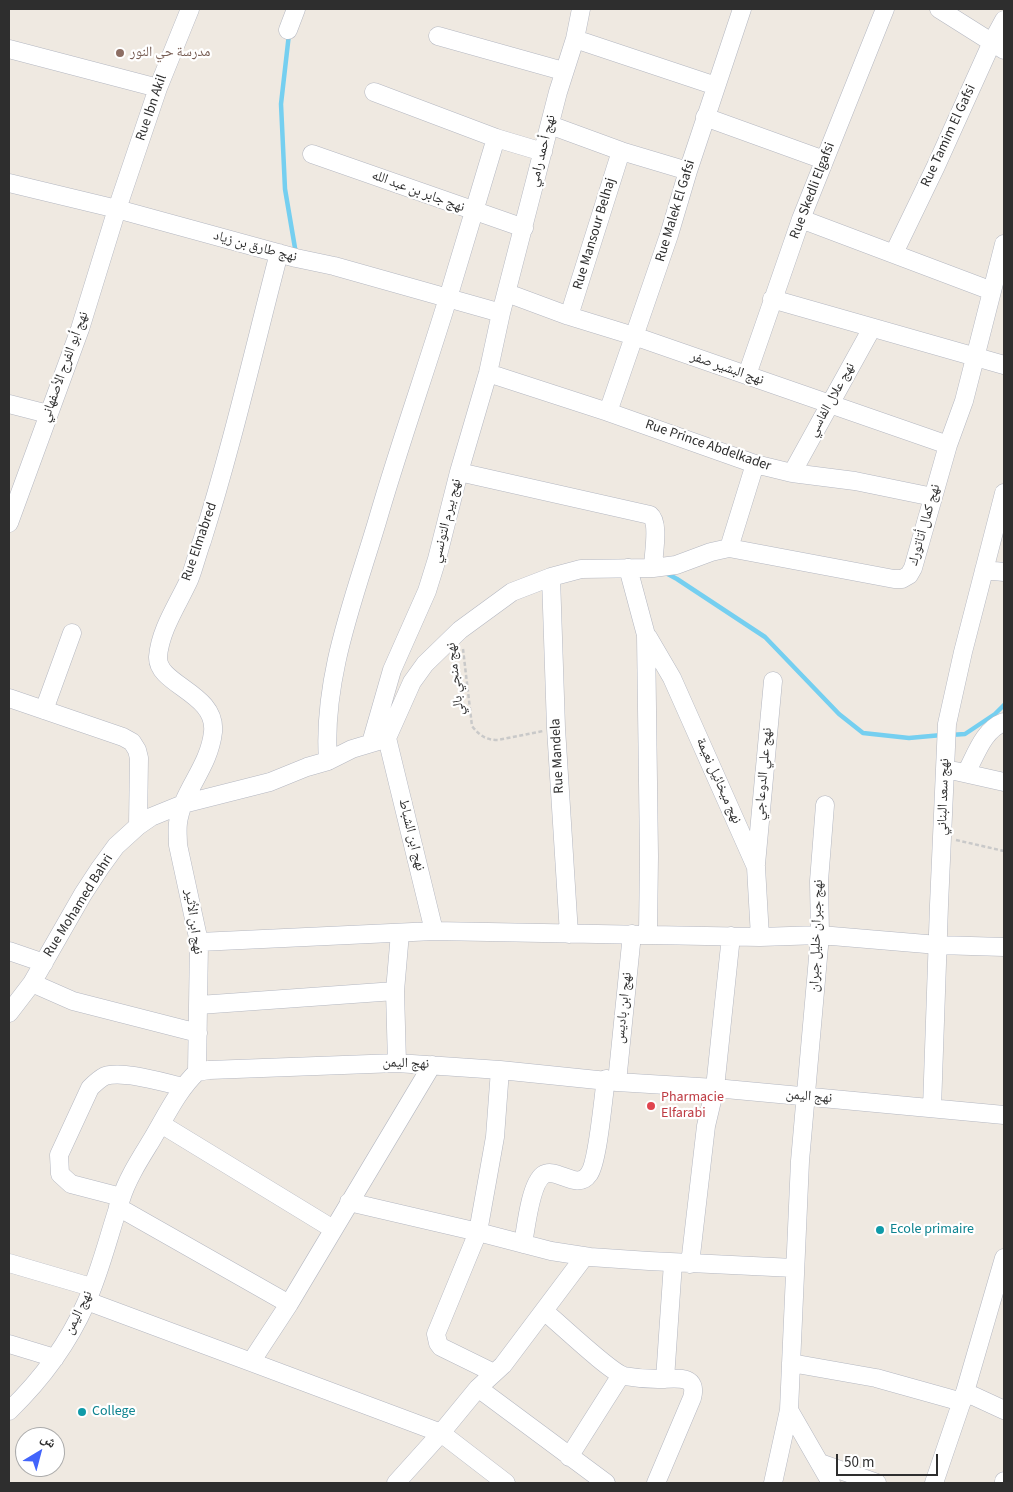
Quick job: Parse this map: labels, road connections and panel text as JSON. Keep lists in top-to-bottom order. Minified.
{"streets":{"street":["Rue Ibn Akil","Rue Tamim El Gafsi","نهج أحمد رامي","Rue Skedli Elgafsi","نهج جابر بن عبد الله","Rue Malek El Gafsi","Rue Mansour Belhaj","نهج طارق بن زياد","نهج أبو الفرج الأصفهاني","نهج البشير صفر","نهج علال الفاسي","Rue Prince Abdelkader","نهج بيرم التونسي","نهج كمال أتاتورك","Rue Elmabred","Rue Mandela","نهج علي الدوعاجي","نهج ميخائيل نعيمة","نهج سعد البناني","نهج ابن الشباط","Rue Mohamed Bahri","نهج ابن الأثير","نهج جبران خليل جبران","نهج ابن باديس","نهج اليمن"],"path":["نهج منجي بالي"]},"crossings":[["Rue Ibn Akil","نهج طارق بن زياد"],["Rue Ibn Akil","نهج أبو الفرج الأصفهاني"],["نهج أحمد رامي","نهج جابر بن عبد الله"],["نهج أحمد رامي","نهج البشير صفر"],["نهج أحمد رامي","نهج بيرم التونسي"],["Rue Skedli Elgafsi","نهج البشير صفر"],["Rue Malek El Gafsi","نهج البشير صفر"],["Rue Malek El Gafsi","Rue Prince Abdelkader"],["Rue Mansour Belhaj","نهج البشير صفر"],["نهج طارق بن زياد","نهج أبو الفرج الأصفهاني"],["نهج طارق بن زياد","نهج بيرم التونسي"],["نهج طارق بن زياد","Rue Elmabred"],["نهج البشير صفر","نهج علال الفاسي"],["نهج البشير صفر","نهج بيرم التونسي"],["نهج البشير صفر","نهج كمال أتاتورك"],["نهج علال الفاسي","Rue Prince Abdelkader"],["Rue Prince Abdelkader","نهج بيرم التونسي"],["Rue Prince Abdelkader","نهج كمال أتاتورك"],["نهج بيرم التونسي","نهج ابن الشباط"],["نهج بيرم التونسي","Rue Mohamed Bahri"],["Rue Elmabred","Rue Mohamed Bahri"],["Rue Elmabred","نهج ابن الأثير"],["نهج منجي بالي","Rue Mandela"],["نهج علي الدوعاجي","نهج ميخائيل نعيمة"],["نهج ميخائيل نعيمة","نهج ابن باديس"],["نهج سعد البناني","نهج اليمن"],["نهج ابن الشباط","Rue Mohamed Bahri"],["Rue Mohamed Bahri","نهج ابن الأثير"],["نهج ابن الأثير","نهج اليمن"],["نهج جبران خليل جبران","نهج اليمن"],["نهج ابن باديس","نهج اليمن"]],"places":["مدرسة حي النور","Pharmacie Elfarabi","Ecole primaire","College"],"scale_bar":"50 m","north":"top right"}
